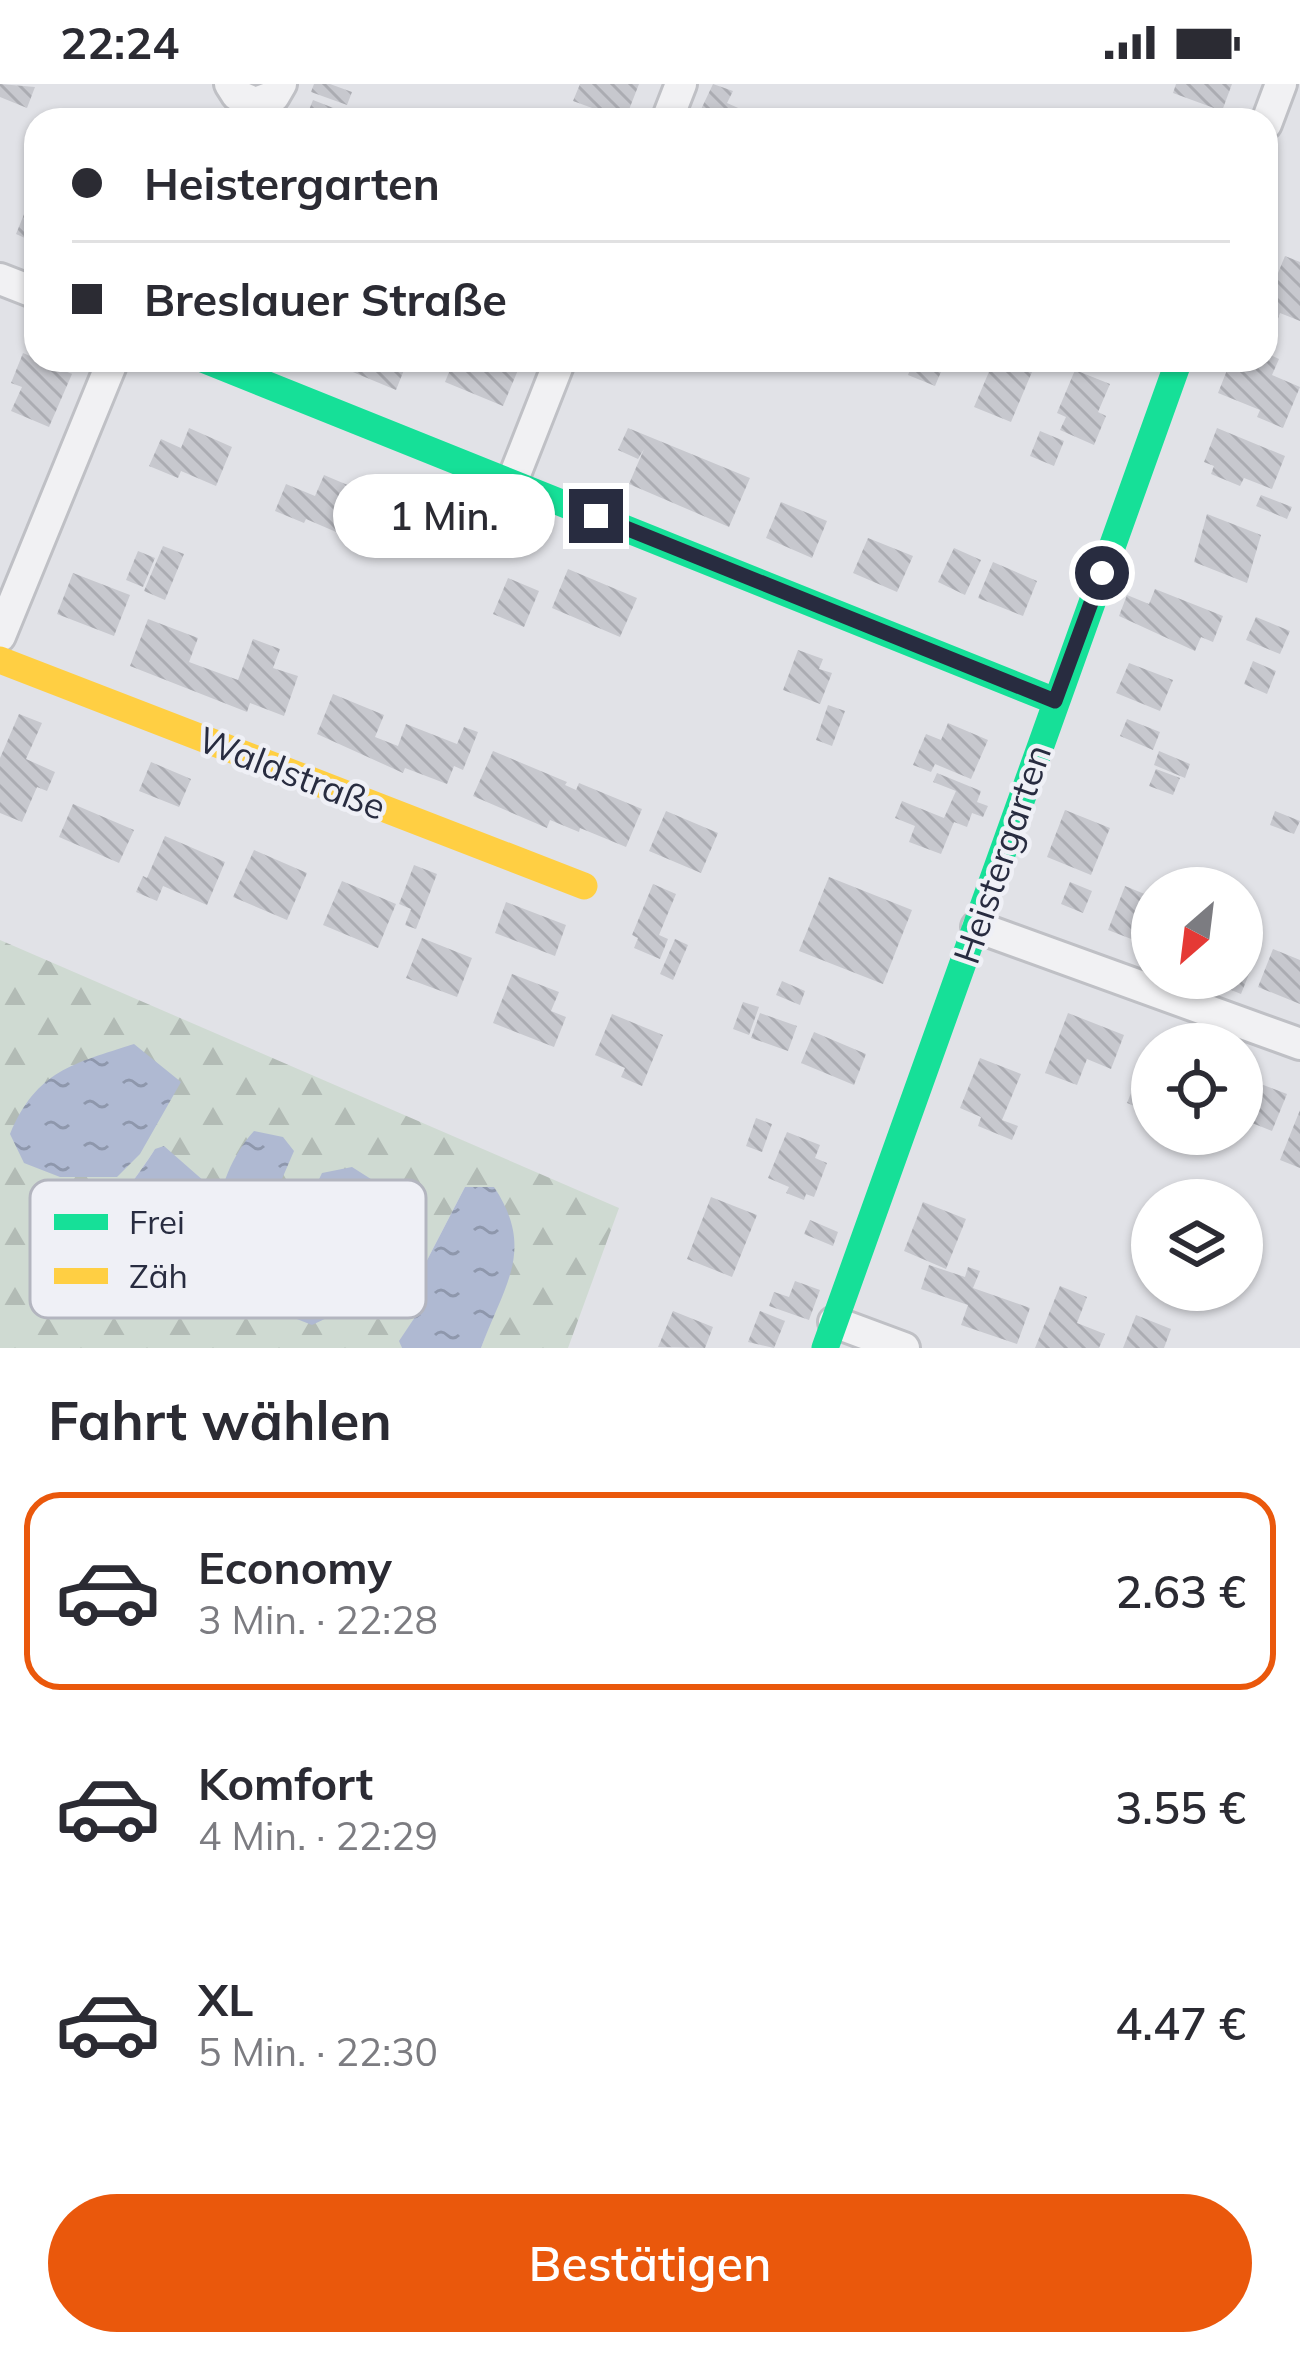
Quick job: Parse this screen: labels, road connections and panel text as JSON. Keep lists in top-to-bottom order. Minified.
{"streets":{"street":["Waldstraße","Heistergarten"]},"legend":["Frei","Zäh"],"north":"bottom left","page":{"status":"22:24","banner":["Heistergarten","Breslauer Straße"],"bubble":"1 Min.","heading":"Fahrt wählen","list":[{"name":"Economy","note":"3 Min. · 22:28","value":"2.63 €"},{"name":"Komfort","note":"4 Min. · 22:29","value":"3.55 €"},{"name":"XL","note":"5 Min. · 22:30","value":"4.47 €"}],"buttons":"Bestätigen"}}
